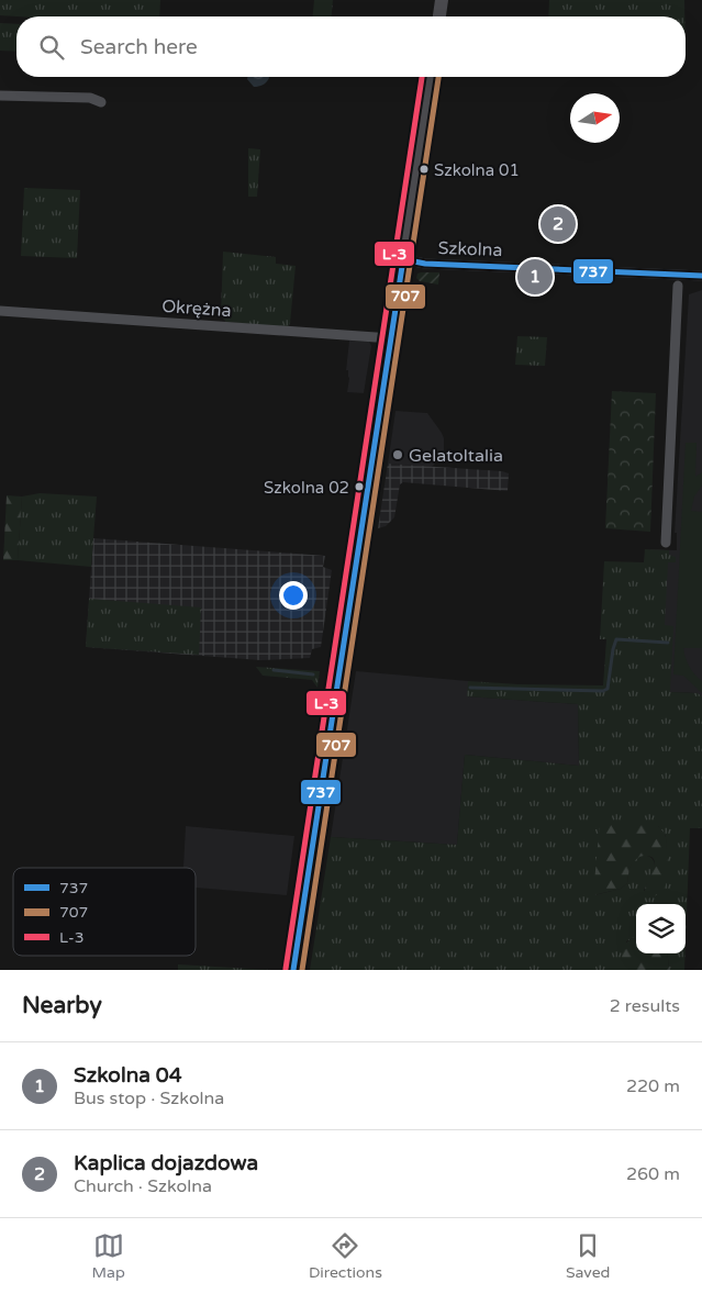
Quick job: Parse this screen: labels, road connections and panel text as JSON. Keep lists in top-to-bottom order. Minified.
{"streets":{"street":["Szkolna","Okrężna"]},"places":["Szkolna 01","GelatoItalia","Szkolna 02"],"lines":["transit line 707","transit line L-3","transit line 737"],"legend":["737","707","L-3"],"north":"right","page":{"search":"Search here","pins":["2","1"],"heading":["Nearby","2 results"],"list":[{"mark":"1","name":"Szkolna 04","note":"Bus stop · Szkolna","value":"220 m"},{"mark":"2","name":"Kaplica dojazdowa","note":"Church · Szkolna","value":"260 m"}],"nav":["Map","Directions","Saved"]}}
